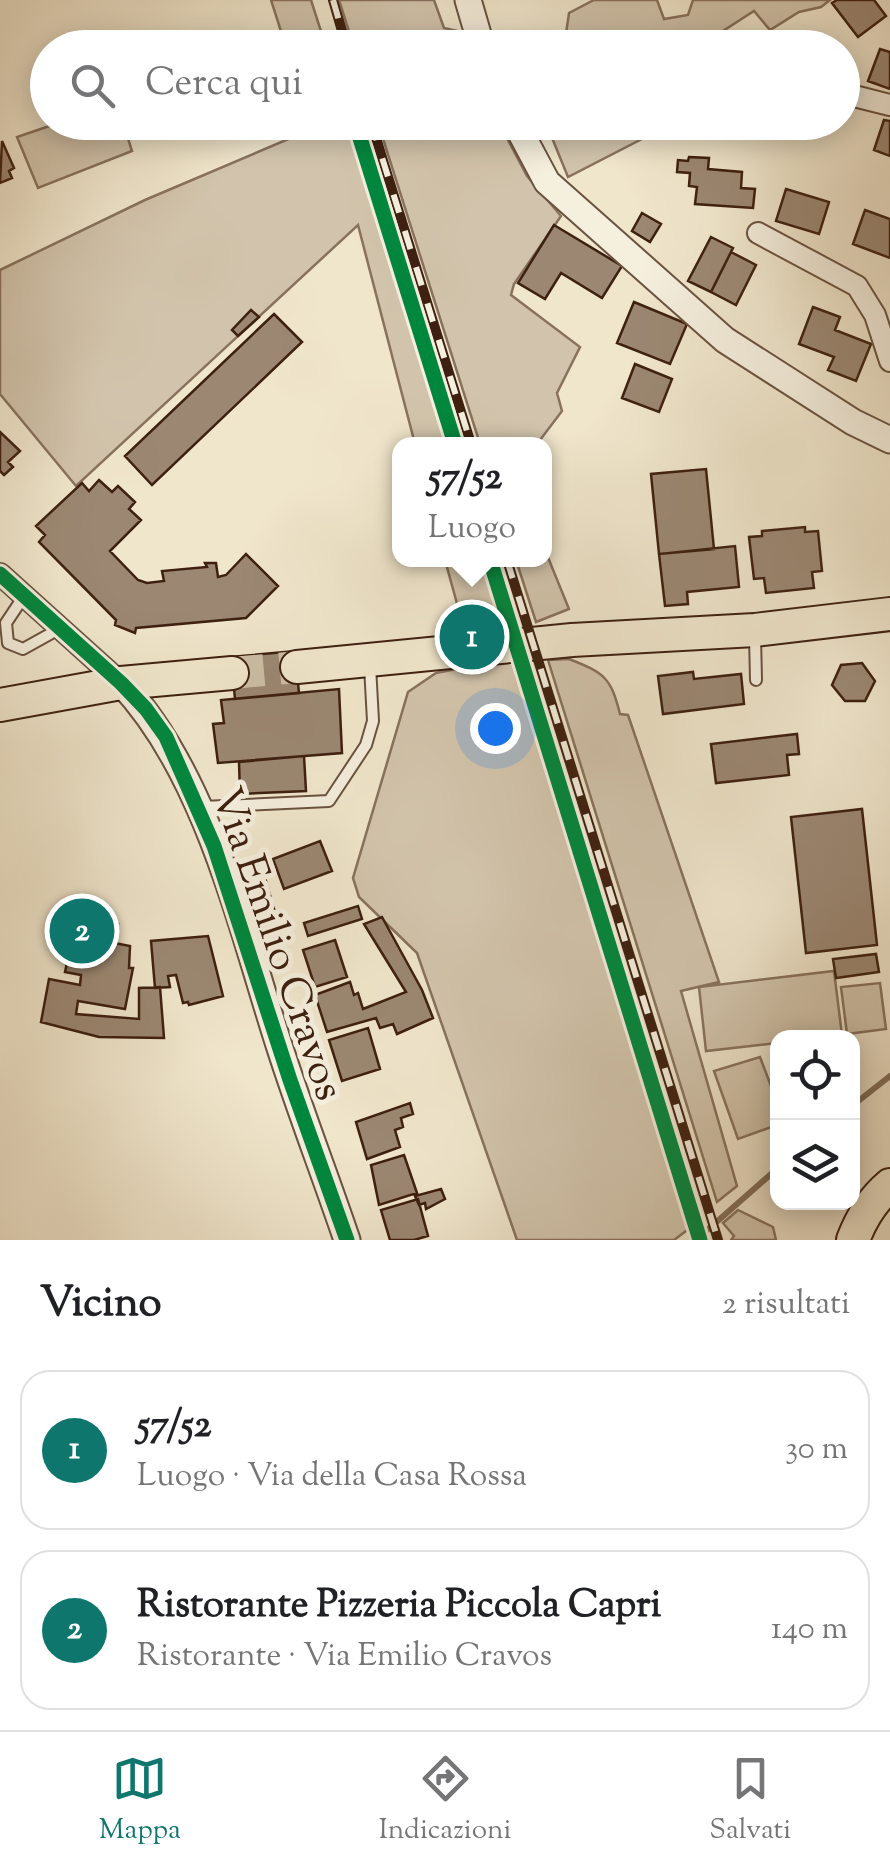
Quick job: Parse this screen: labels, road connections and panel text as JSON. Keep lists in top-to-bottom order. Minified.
{"streets":{"street":["Via Emilio Cravos"]},"page":{"search":"Cerca qui","popup":["57/52","Luogo"],"pins":["1","2"],"heading":["Vicino","2 risultati"],"list":[{"mark":"1","name":"57/52","note":"Luogo · Via della Casa Rossa","value":"30 m"},{"mark":"2","name":"Ristorante Pizzeria Piccola Capri","note":"Ristorante · Via Emilio Cravos","value":"140 m"}],"nav":["Mappa","Indicazioni","Salvati"]}}
